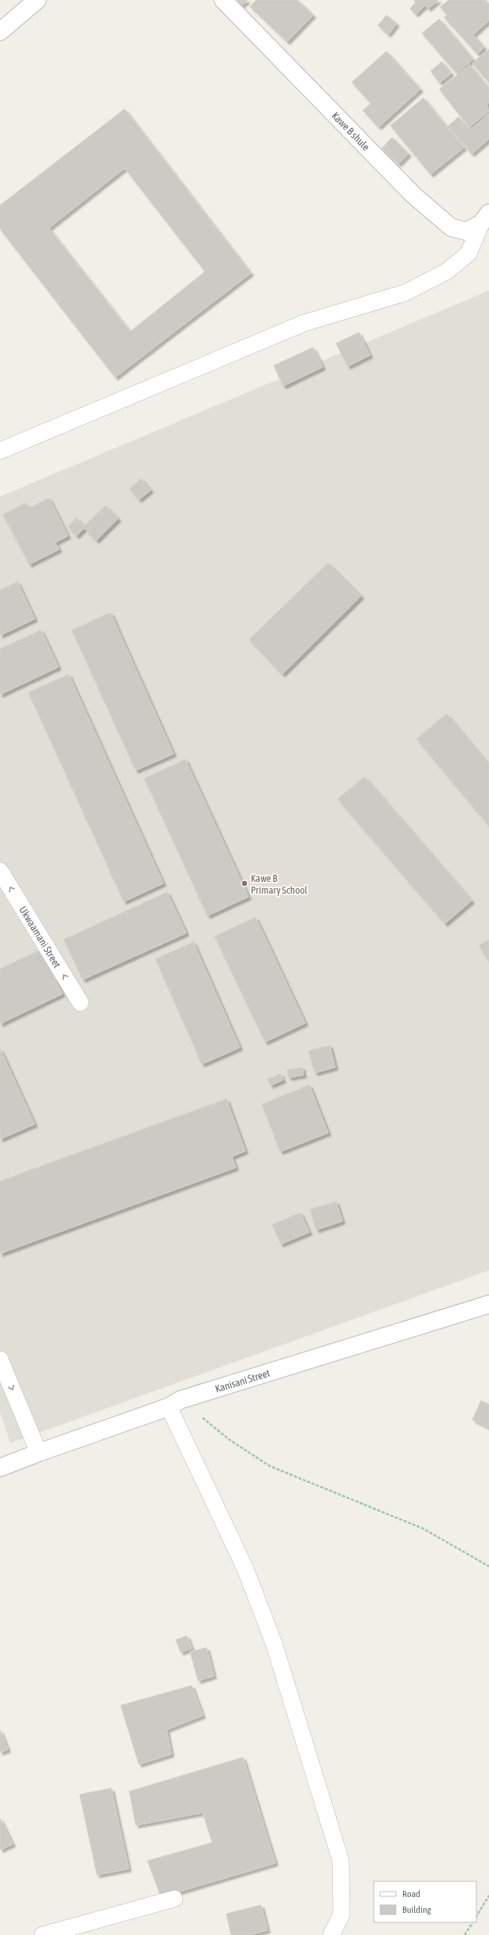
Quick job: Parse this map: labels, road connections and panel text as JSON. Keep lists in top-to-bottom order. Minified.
{"streets":{"street":["Kawe B shule","Kanisani Street"],"lane":["Ukwaamani Street"]},"one_way":["Ukwaamani Street"],"places":["Kawe B Primary School"],"legend":["Road","Building"]}
